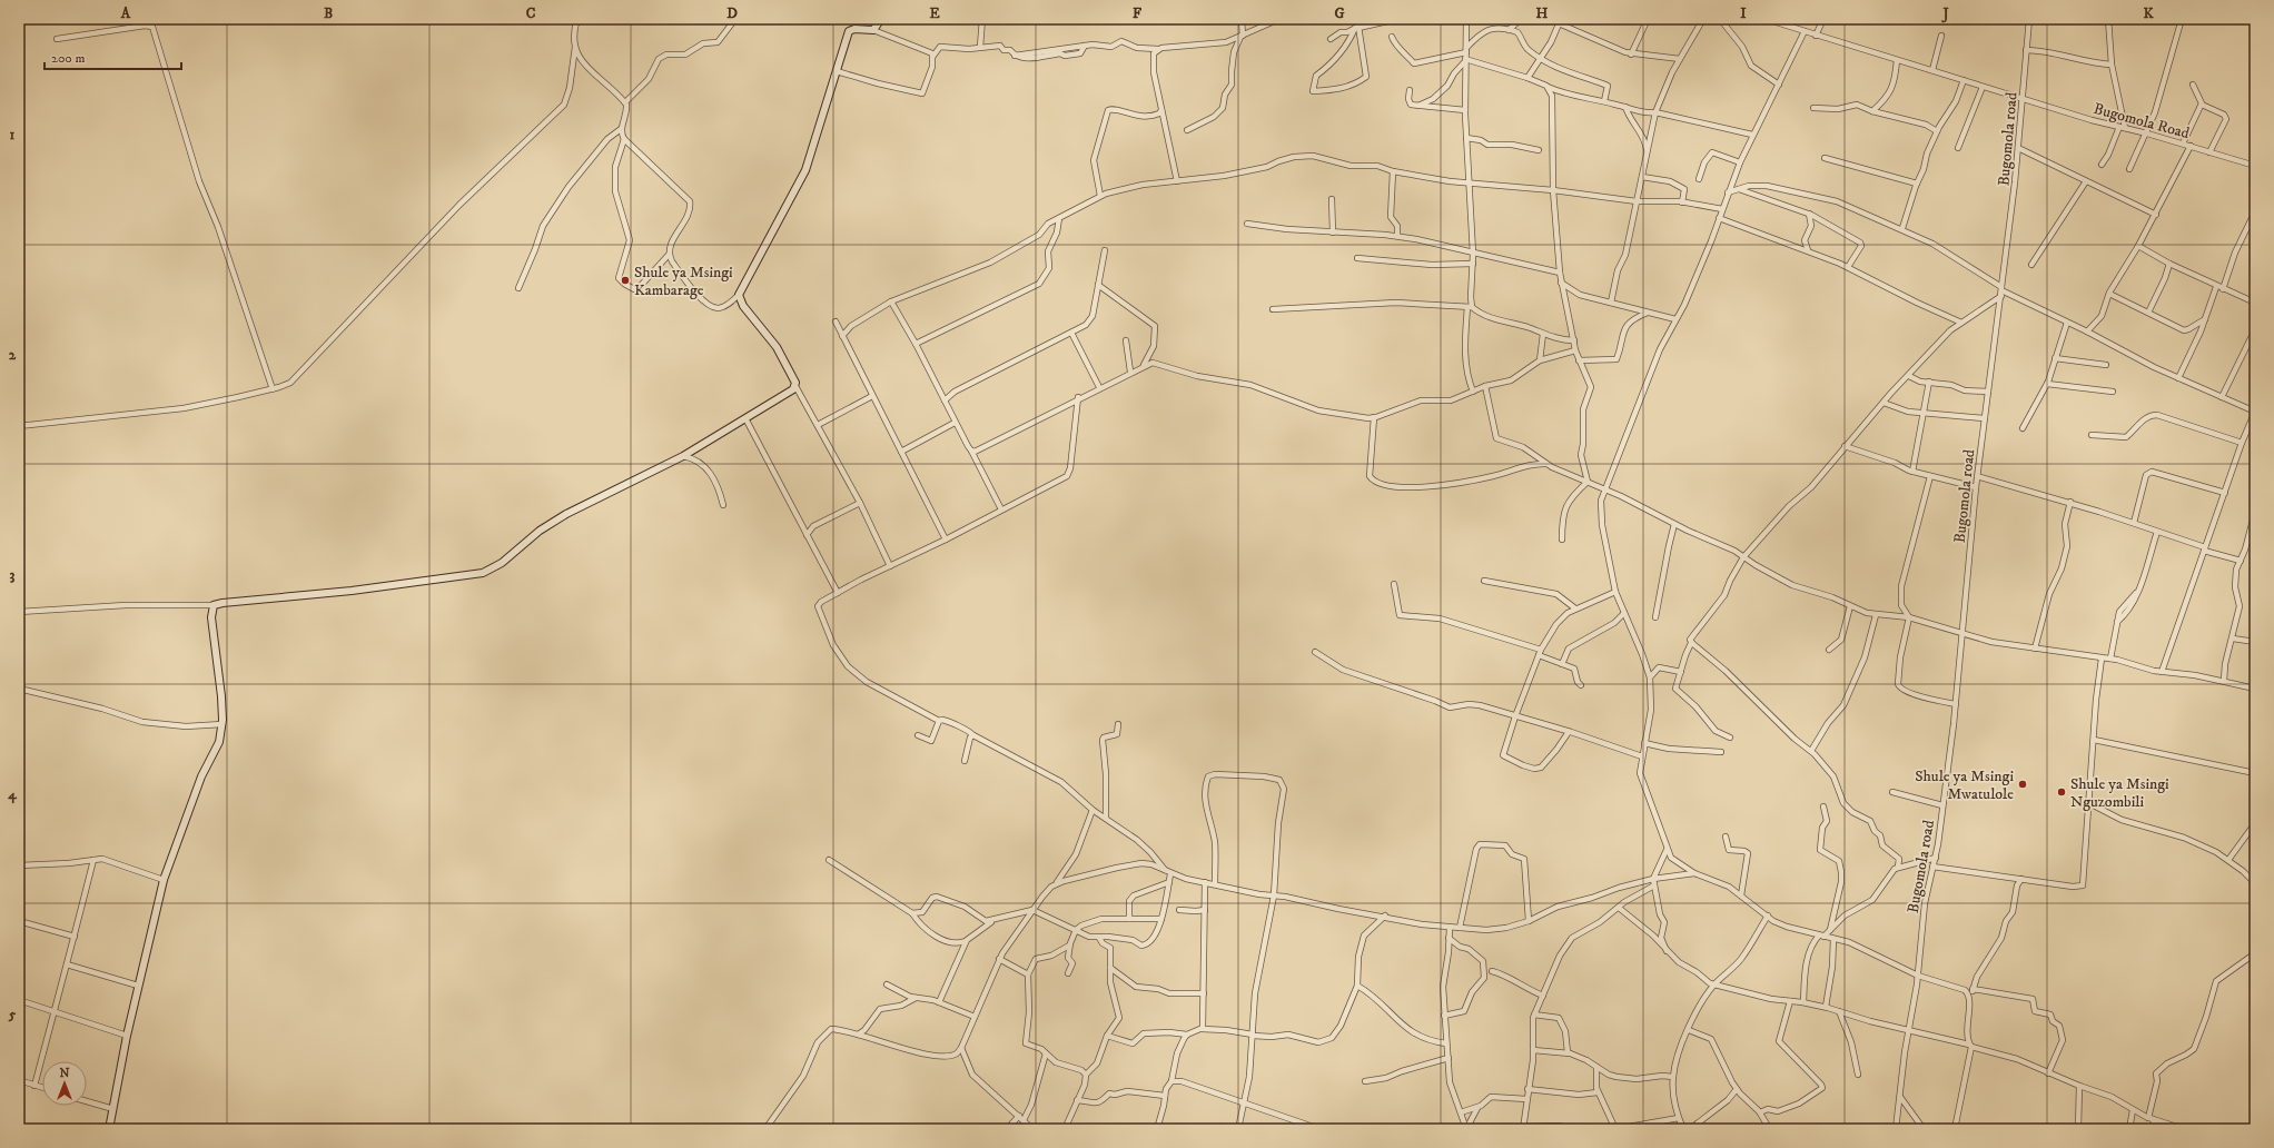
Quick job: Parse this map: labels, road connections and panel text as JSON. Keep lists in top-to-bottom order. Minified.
{"streets":{"street":["Bugomola Road","Bugomola road"]},"crossings":[["Bugomola Road","Bugomola road"]],"places":["Shule ya Msingi Kambarage","Shule ya Msingi Mwatulole","Shule ya Msingi Nguzombili"],"scale_bar":"200 m","north":"top","grid":{"columns":["A","B","C","D","E","F","G","H","I","J","K"],"rows":["1","2","3","4","5"]}}
